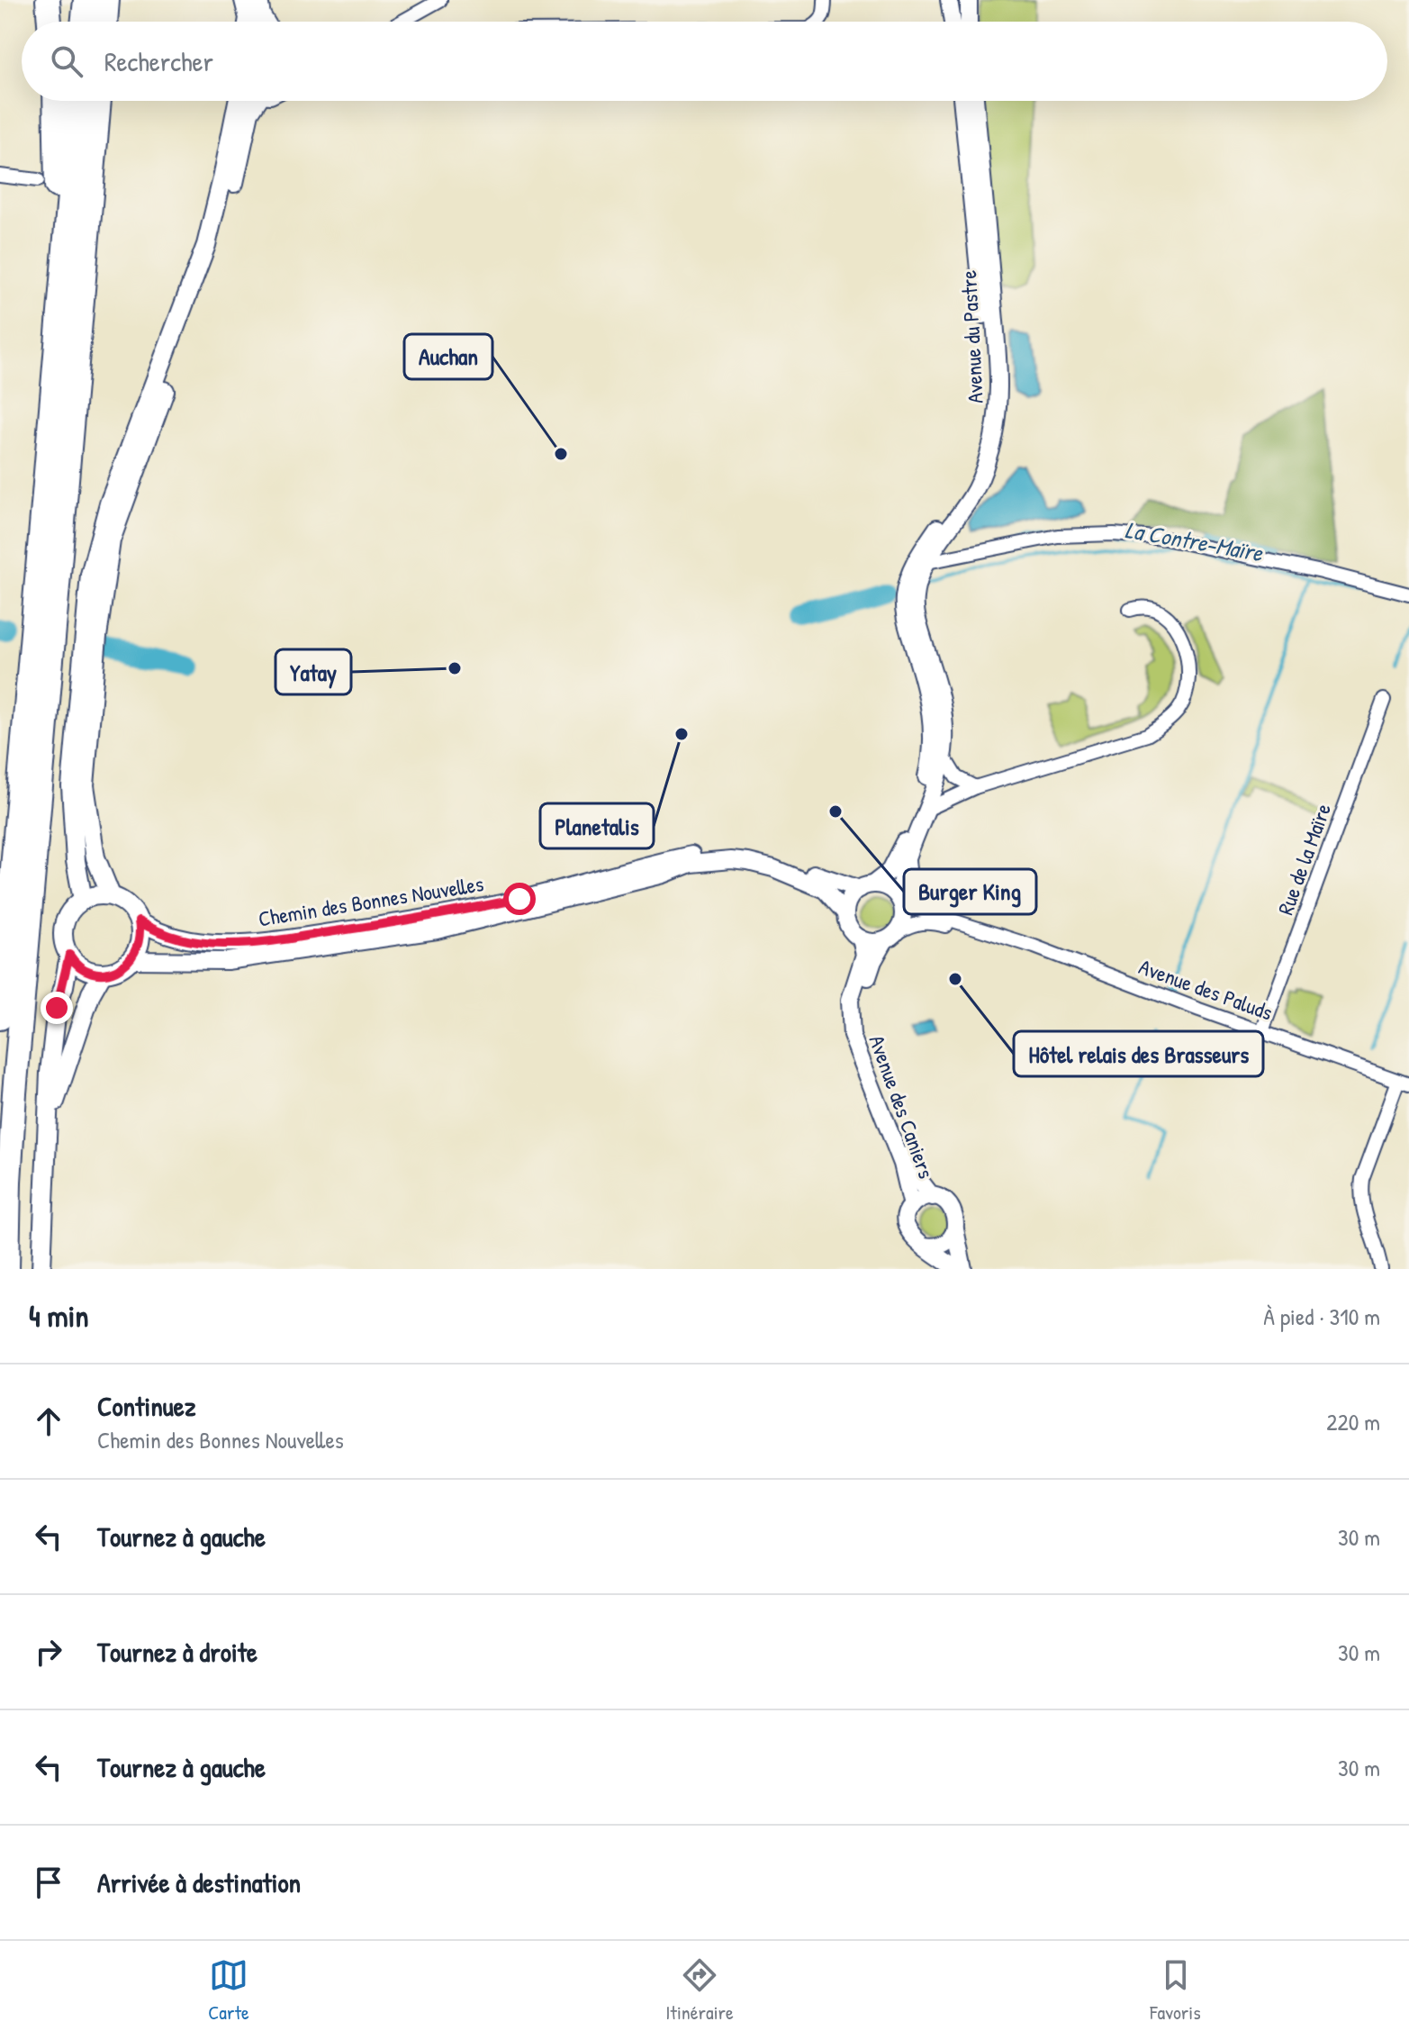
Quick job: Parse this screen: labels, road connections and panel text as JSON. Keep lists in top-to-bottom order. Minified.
{"streets":{"street":["Avenue du Pastre","Rue de la Maïre","Chemin des Bonnes Nouvelles","Avenue des Paluds","Avenue des Caniers"]},"crossings":[["Avenue du Pastre","Chemin des Bonnes Nouvelles"],["Avenue du Pastre","Avenue des Paluds"],["Avenue du Pastre","Avenue des Caniers"],["Rue de la Maïre","Avenue des Paluds"],["Chemin des Bonnes Nouvelles","Avenue des Paluds"],["Chemin des Bonnes Nouvelles","Avenue des Caniers"],["Avenue des Paluds","Avenue des Caniers"]],"water":["La Contre-Maïre"],"places":["Auchan","Yatay","Planetalis","Burger King","Hôtel relais des Brasseurs"],"page":{"search":"Rechercher","heading":["4 min","À pied · 310 m"],"list":[["Continuez","Chemin des Bonnes Nouvelles","220 m"],["Tournez à gauche","30 m"],["Tournez à droite","30 m"],["Tournez à gauche","30 m"],"Arrivée à destination"],"nav":["Carte","Itinéraire","Favoris"]}}
